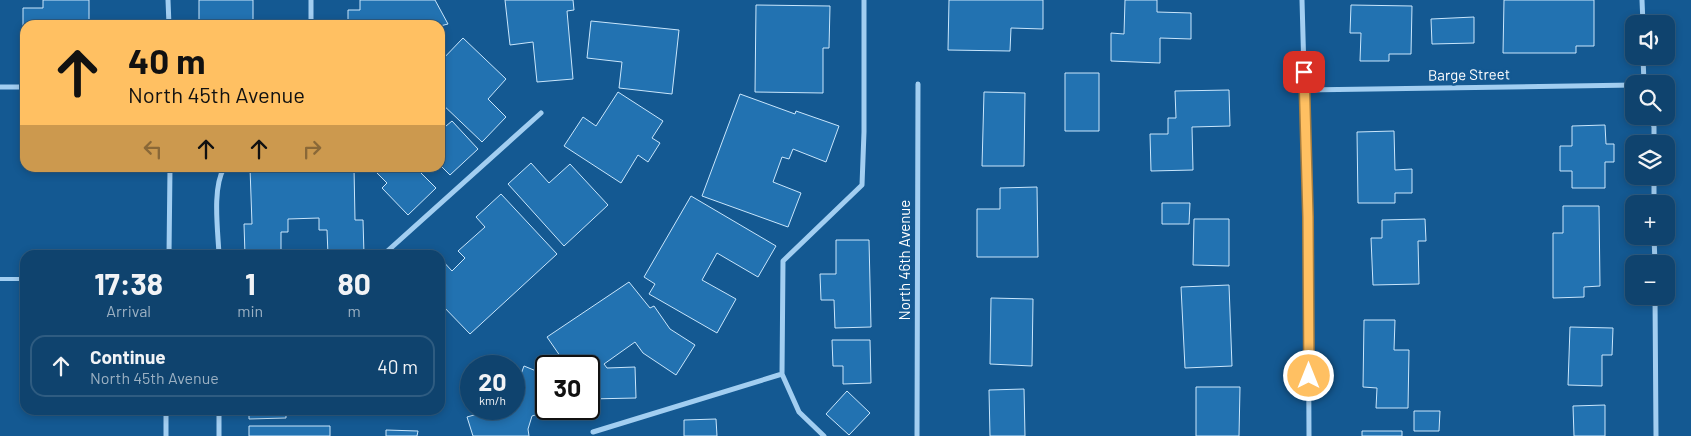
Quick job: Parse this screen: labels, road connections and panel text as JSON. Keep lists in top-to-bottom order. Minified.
{"streets":{"street":["Barge Street","North 46th Avenue"]},"page":{"map_buttons":["+","−"],"turn":["40 m","North 45th Avenue"],"eta":["17:38","Arrival","1","min","80","m"],"list":[{"name":"Continue","note":"North 45th Avenue","value":"40 m"}],"speed":"20 km/h","limit":"30"}}
